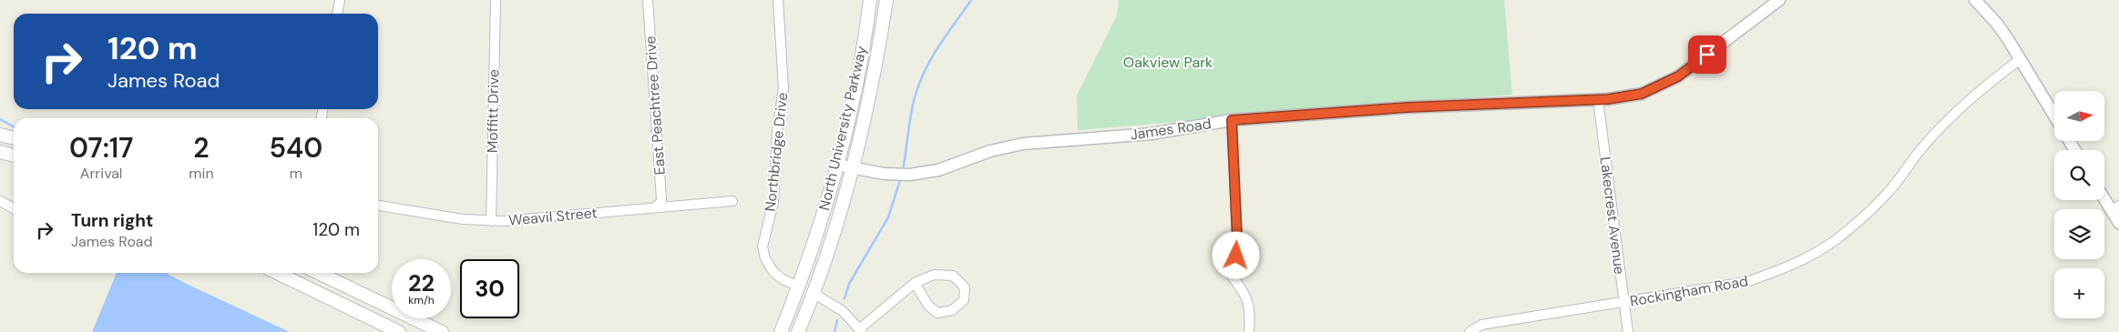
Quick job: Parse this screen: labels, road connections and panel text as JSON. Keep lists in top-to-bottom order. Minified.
{"streets":{"main road":["North University Parkway"],"street":["East Peachtree Drive","Moffitt Drive","James Road","Northbridge Drive","Lakecrest Avenue","Weavil Street","Rockingham Road"]},"crossings":[["East Peachtree Drive","Weavil Street"],["Moffitt Drive","Weavil Street"],["North University Parkway","James Road"],["North University Parkway","Northbridge Drive"],["James Road","Lakecrest Avenue"],["Lakecrest Avenue","Rockingham Road"]],"parks":["Oakview Park"],"north":"right","page":{"turn":["120 m","James Road"],"map_buttons":"+","eta":["07:17","Arrival","2","min","540","m"],"list":[{"name":"Turn right","note":"James Road","value":"120 m"}],"speed":"22 km/h","limit":"30"}}
